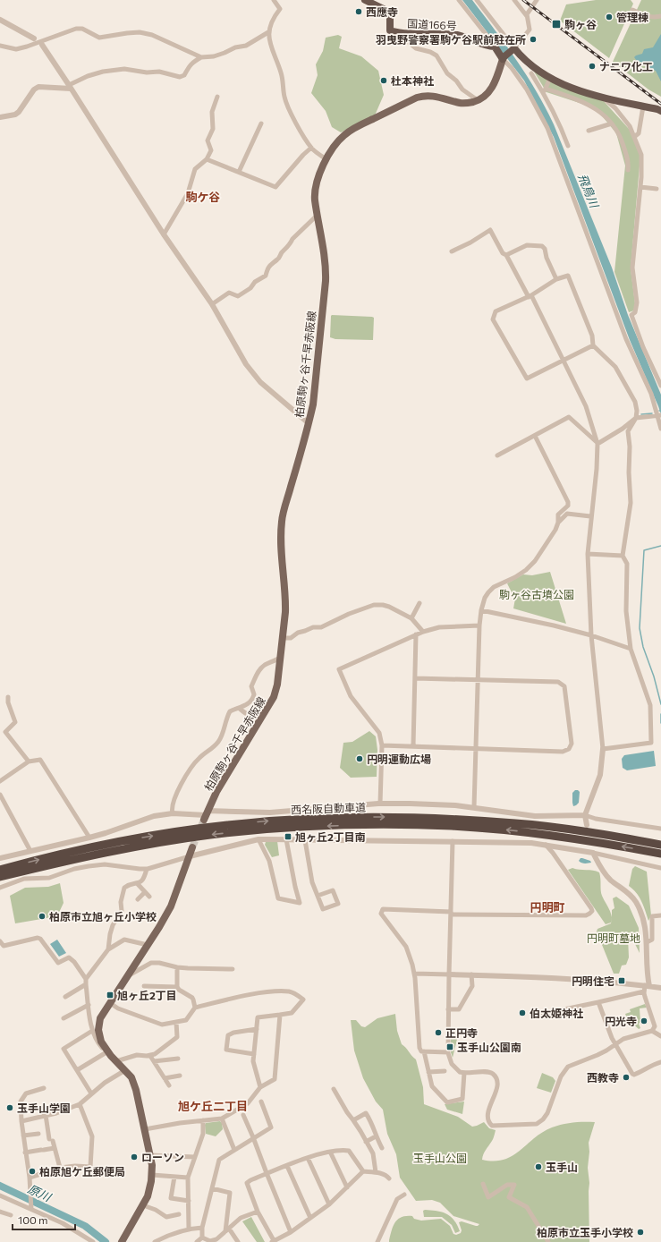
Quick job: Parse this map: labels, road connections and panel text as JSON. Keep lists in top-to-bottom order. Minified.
{"streets":{"highway":["国道166号","西名阪自動車道"],"main road":["柏原駒ヶ谷千早赤阪線"]},"districts":["駒ケ谷","円明町","旭ケ丘二丁目"],"water":["飛鳥川","原川"],"parks":["駒ヶ谷古墳公園","円明町墓地","玉手山公園"],"places":{"other":["西應寺","管理棟","羽曳野警察署駒ケ谷駅前駐在所","ナニワ化工","杜本神社","円明運動広場","柏原市立旭ヶ丘小学校","伯太姫神社","円光寺","正円寺","西教寺","玉手山学園","ローソン","玉手山","柏原旭ケ丘郵便局","柏原市立玉手小学校"],"transit":["駒ヶ谷","旭ヶ丘2丁目南","円明住宅","旭ヶ丘2丁目","玉手山公園南"]},"scale_bar":"100 m"}
